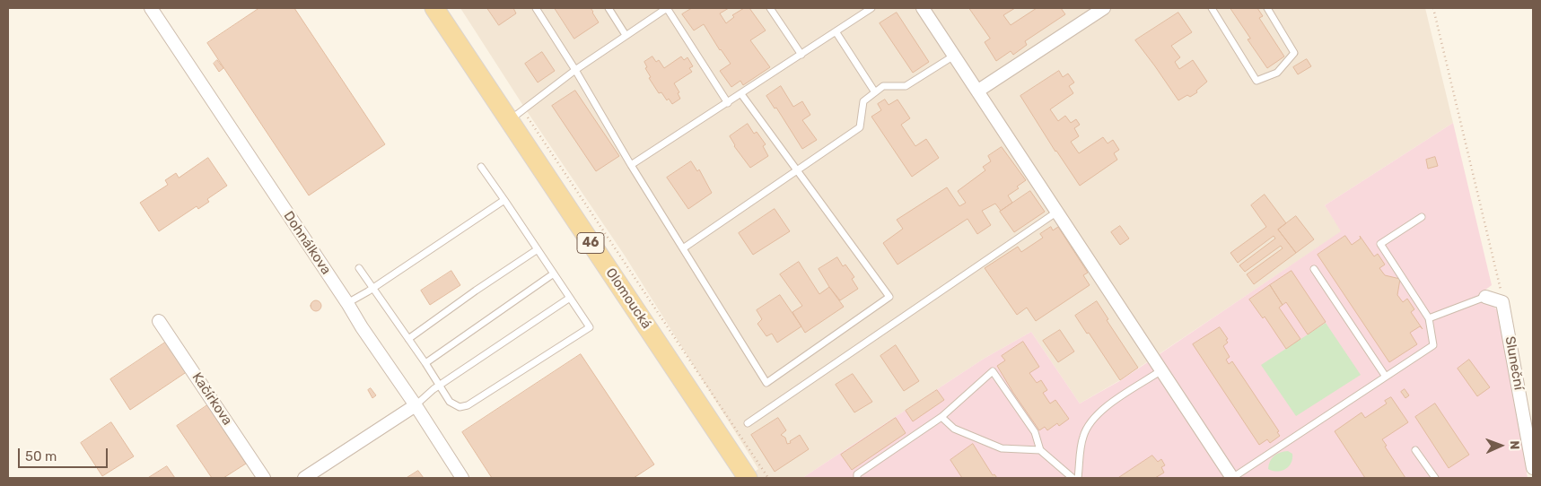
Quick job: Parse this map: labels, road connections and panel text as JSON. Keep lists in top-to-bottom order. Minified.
{"streets":{"main road":["46","Olomoucká"],"street":["Dohnálkova","Sluneční","Kačírkova"]},"scale_bar":"50 m","north":"right"}
